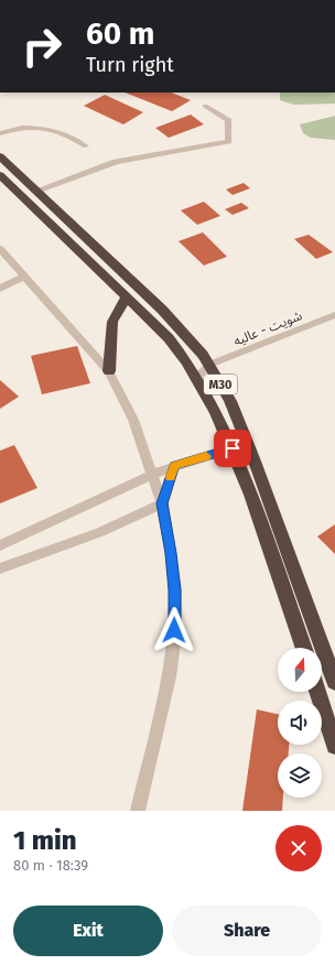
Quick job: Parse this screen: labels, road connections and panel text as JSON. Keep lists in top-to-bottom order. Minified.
{"streets":{"highway":["M30"],"street":["شويت - عاليه"]},"crossings":[["شويت - عاليه","M30"]],"north":"top","page":{"turn":["60 m","Turn right"],"heading":["1 min","80 m · 18:39"],"buttons":["Exit","Share"]}}
